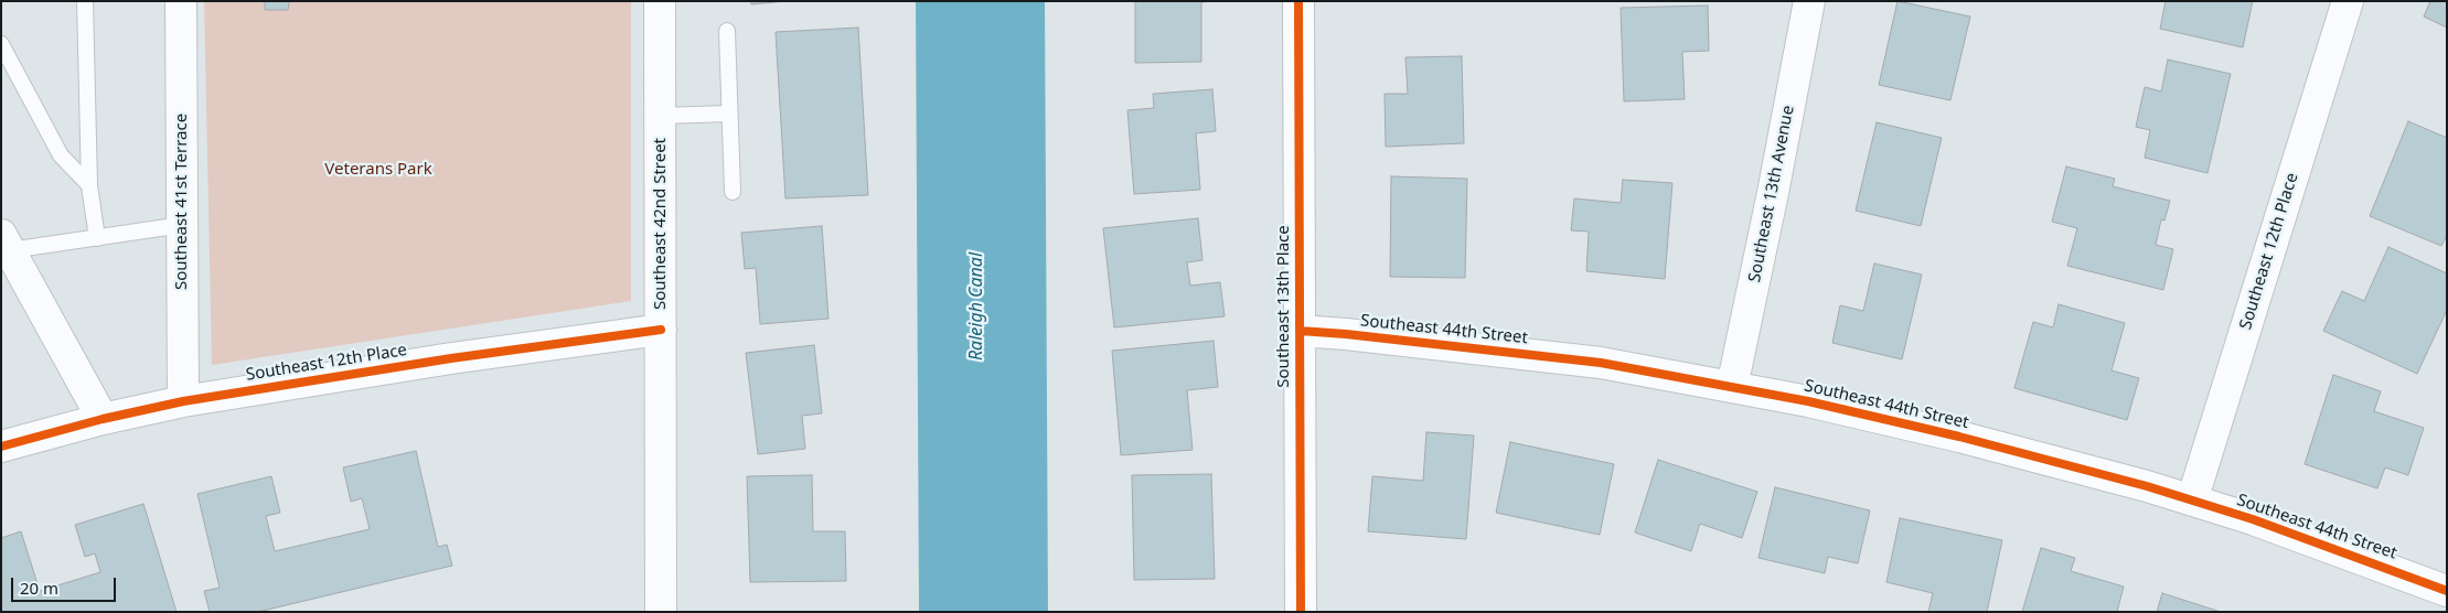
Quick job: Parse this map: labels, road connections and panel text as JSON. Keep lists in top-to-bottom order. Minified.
{"streets":{"street":["Southeast 13th Avenue","Southeast 41st Terrace","Southeast 42nd Street","Southeast 12th Place","Southeast 13th Place","Southeast 44th Street"]},"crossings":[["Southeast 13th Avenue","Southeast 44th Street"],["Southeast 41st Terrace","Southeast 12th Place"],["Southeast 42nd Street","Southeast 12th Place"],["Southeast 12th Place","Southeast 44th Street"],["Southeast 13th Place","Southeast 44th Street"]],"water":["Raleigh Canal"],"parks":["Veterans Park"],"scale_bar":"20 m"}
